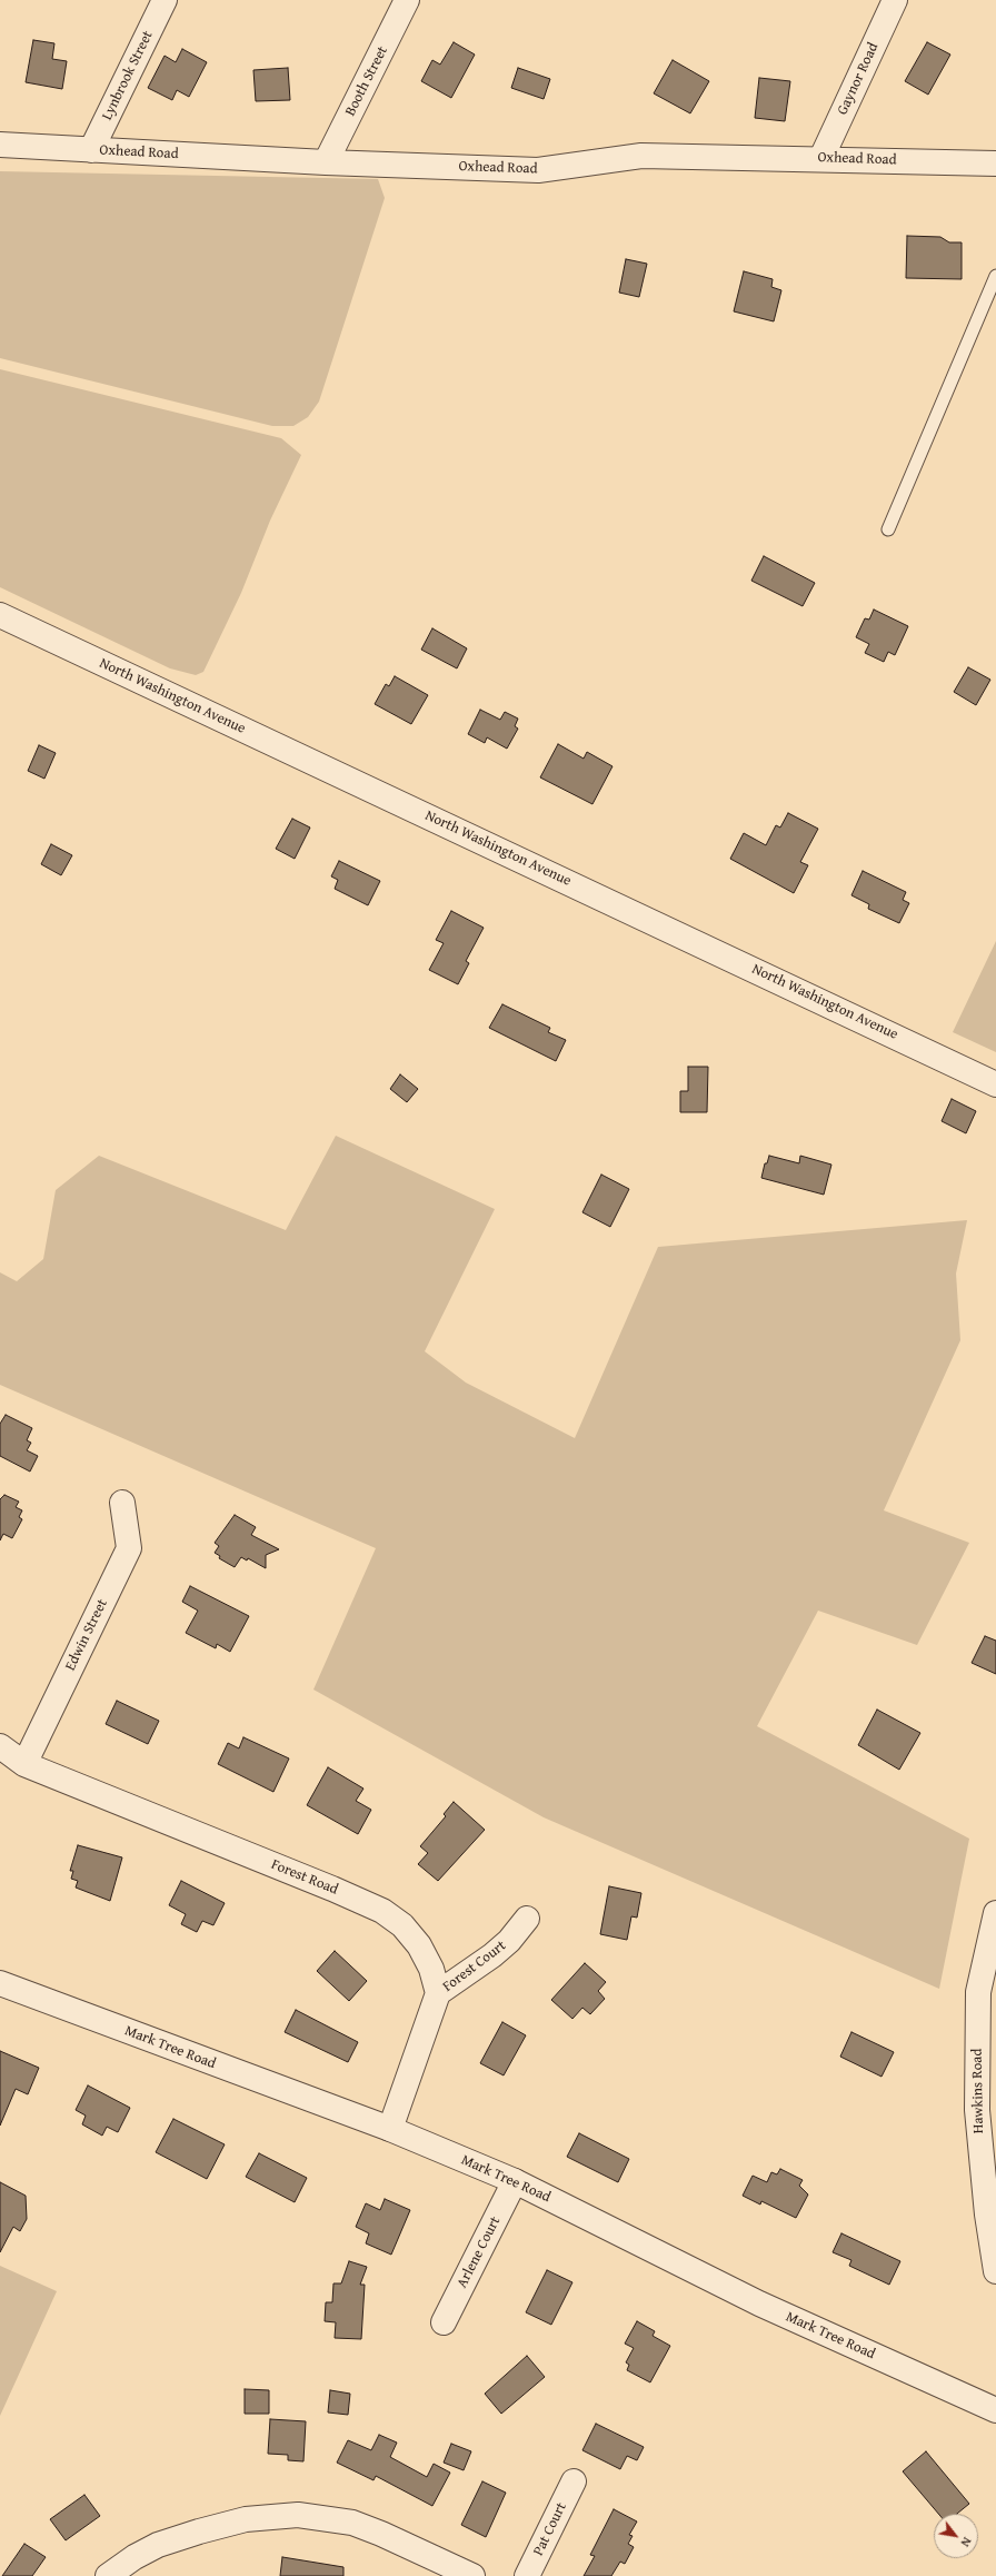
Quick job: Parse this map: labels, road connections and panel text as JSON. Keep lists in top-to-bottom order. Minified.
{"streets":{"street":["Lynbrook Street","Gaynor Road","Booth Street","Oxhead Road","North Washington Avenue","Edwin Street","Forest Road","Forest Court","Mark Tree Road","Hawkins Road","Arlene Court","Pat Court"]},"crossings":[["Lynbrook Street","Oxhead Road"],["Gaynor Road","Oxhead Road"],["Booth Street","Oxhead Road"],["Edwin Street","Forest Road"],["Forest Road","Forest Court"],["Mark Tree Road","Arlene Court"]],"north":"bottom right"}
